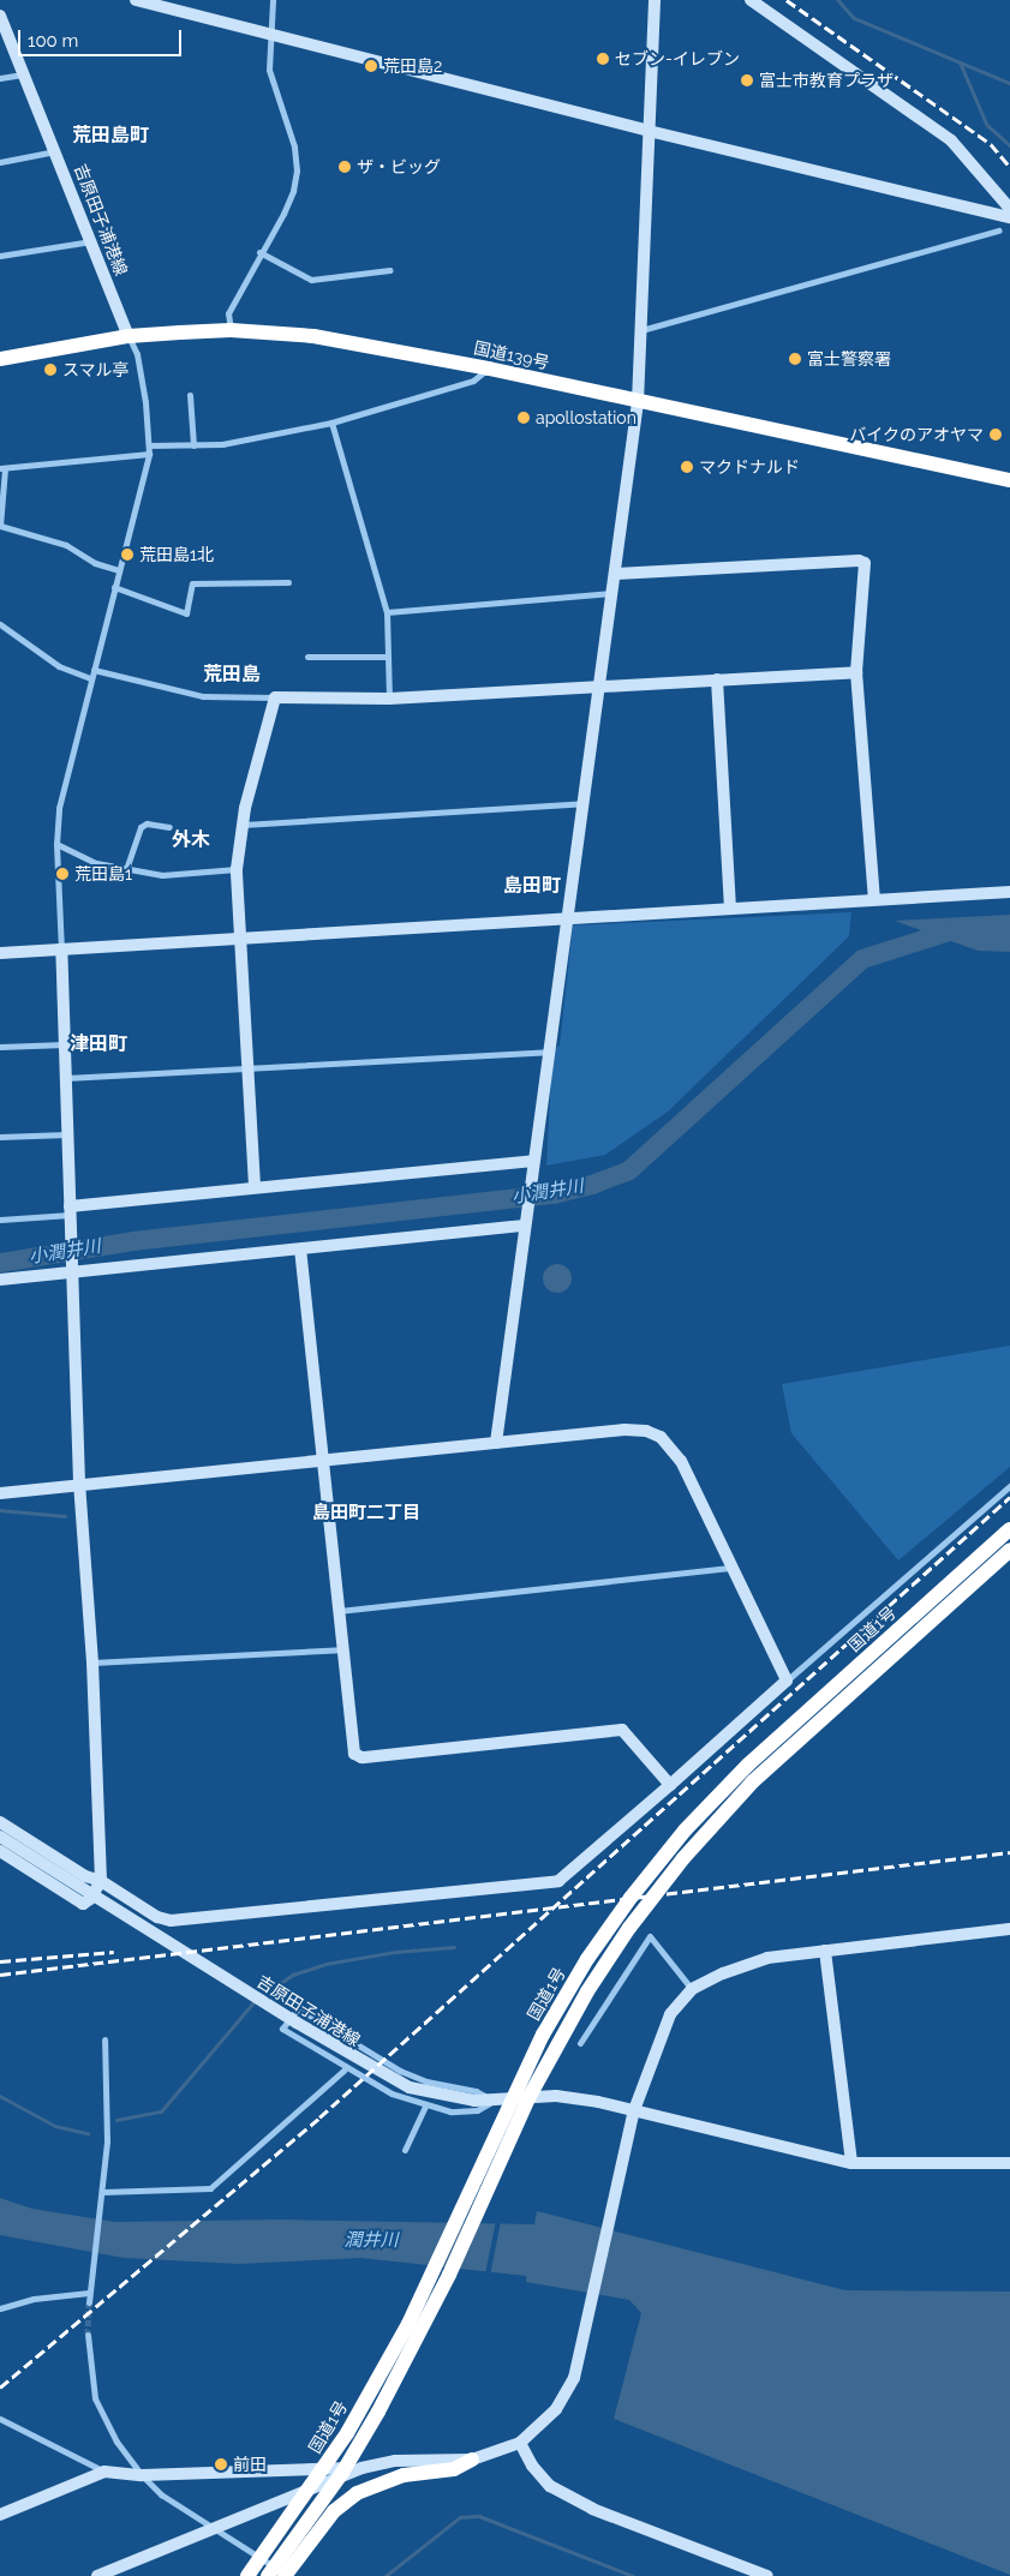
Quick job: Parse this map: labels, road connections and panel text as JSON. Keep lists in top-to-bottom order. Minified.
{"streets":{"highway":["国道139号","国道1号"],"street":["吉原田子浦港線"]},"crossings":[["吉原田子浦港線","国道139号"]],"districts":["荒田島町","荒田島","外木","島田町","津田町","島田町二丁目"],"water":["小潤井川","潤井川"],"places":["セブン-イレブン","荒田島2","富士市教育プラザ","ザ・ビッグ","富士警察署","スマル亭","apollostation","バイクのアオヤマ","マクドナルド","荒田島1北","荒田島1","前田"],"scale_bar":"100 m"}
